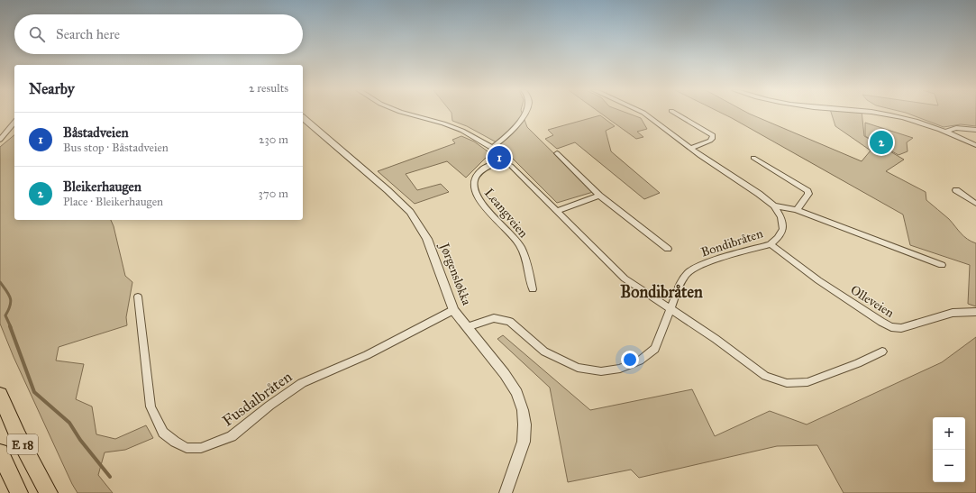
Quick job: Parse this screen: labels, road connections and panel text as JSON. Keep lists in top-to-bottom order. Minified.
{"streets":{"highway":["E 18"],"street":["Leangveien","Bondibråten","Jørgensløkka","Olleveien","Fusdalbråten"]},"crossings":[["Bondibråten","Jørgensløkka"],["Bondibråten","Olleveien"],["Jørgensløkka","Fusdalbråten"]],"districts":["Bondibråten"],"page":{"search":"Search here","heading":["Nearby","2 results"],"list":[{"mark":"1","name":"Båstadveien","note":"Bus stop · Båstadveien","value":"230 m"},{"mark":"2","name":"Bleikerhaugen","note":"Place · Bleikerhaugen","value":"370 m"}],"pins":["2","1"],"map_buttons":["+","−"]}}
